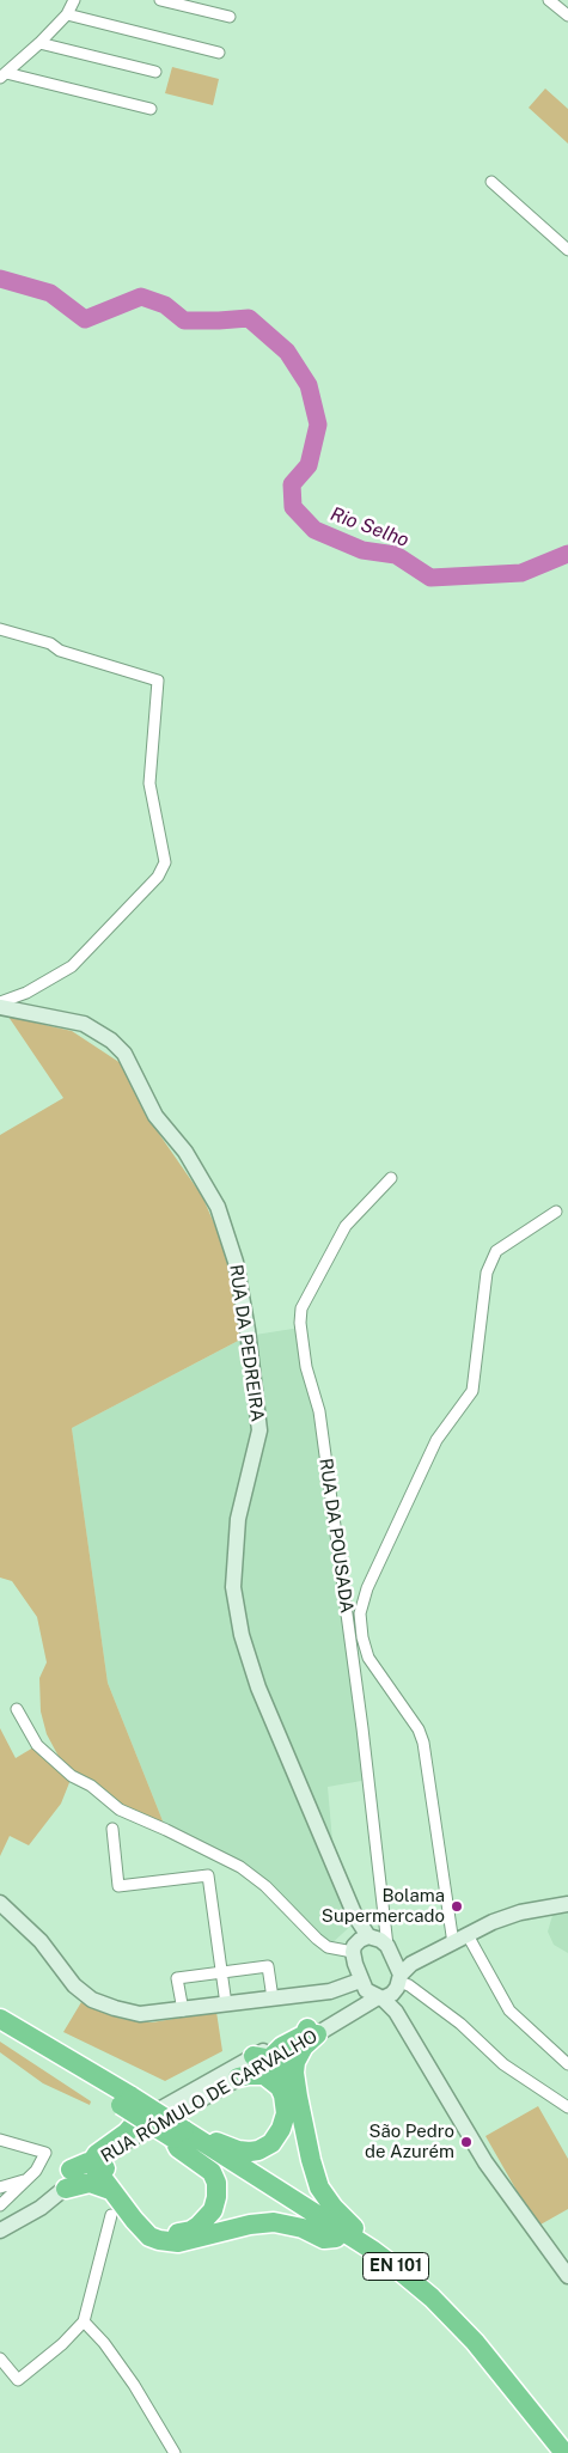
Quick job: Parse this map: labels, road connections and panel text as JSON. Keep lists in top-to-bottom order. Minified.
{"streets":{"highway":["EN 101"],"street":["RUA DA PEDREIRA","RUA DA POUSADA","RUA RÓMULO DE CARVALHO"]},"crossings":[["RUA DA PEDREIRA","RUA DA POUSADA"]],"water":["Rio Selho"],"places":["Bolama Supermercado","São Pedro de Azurém"]}
